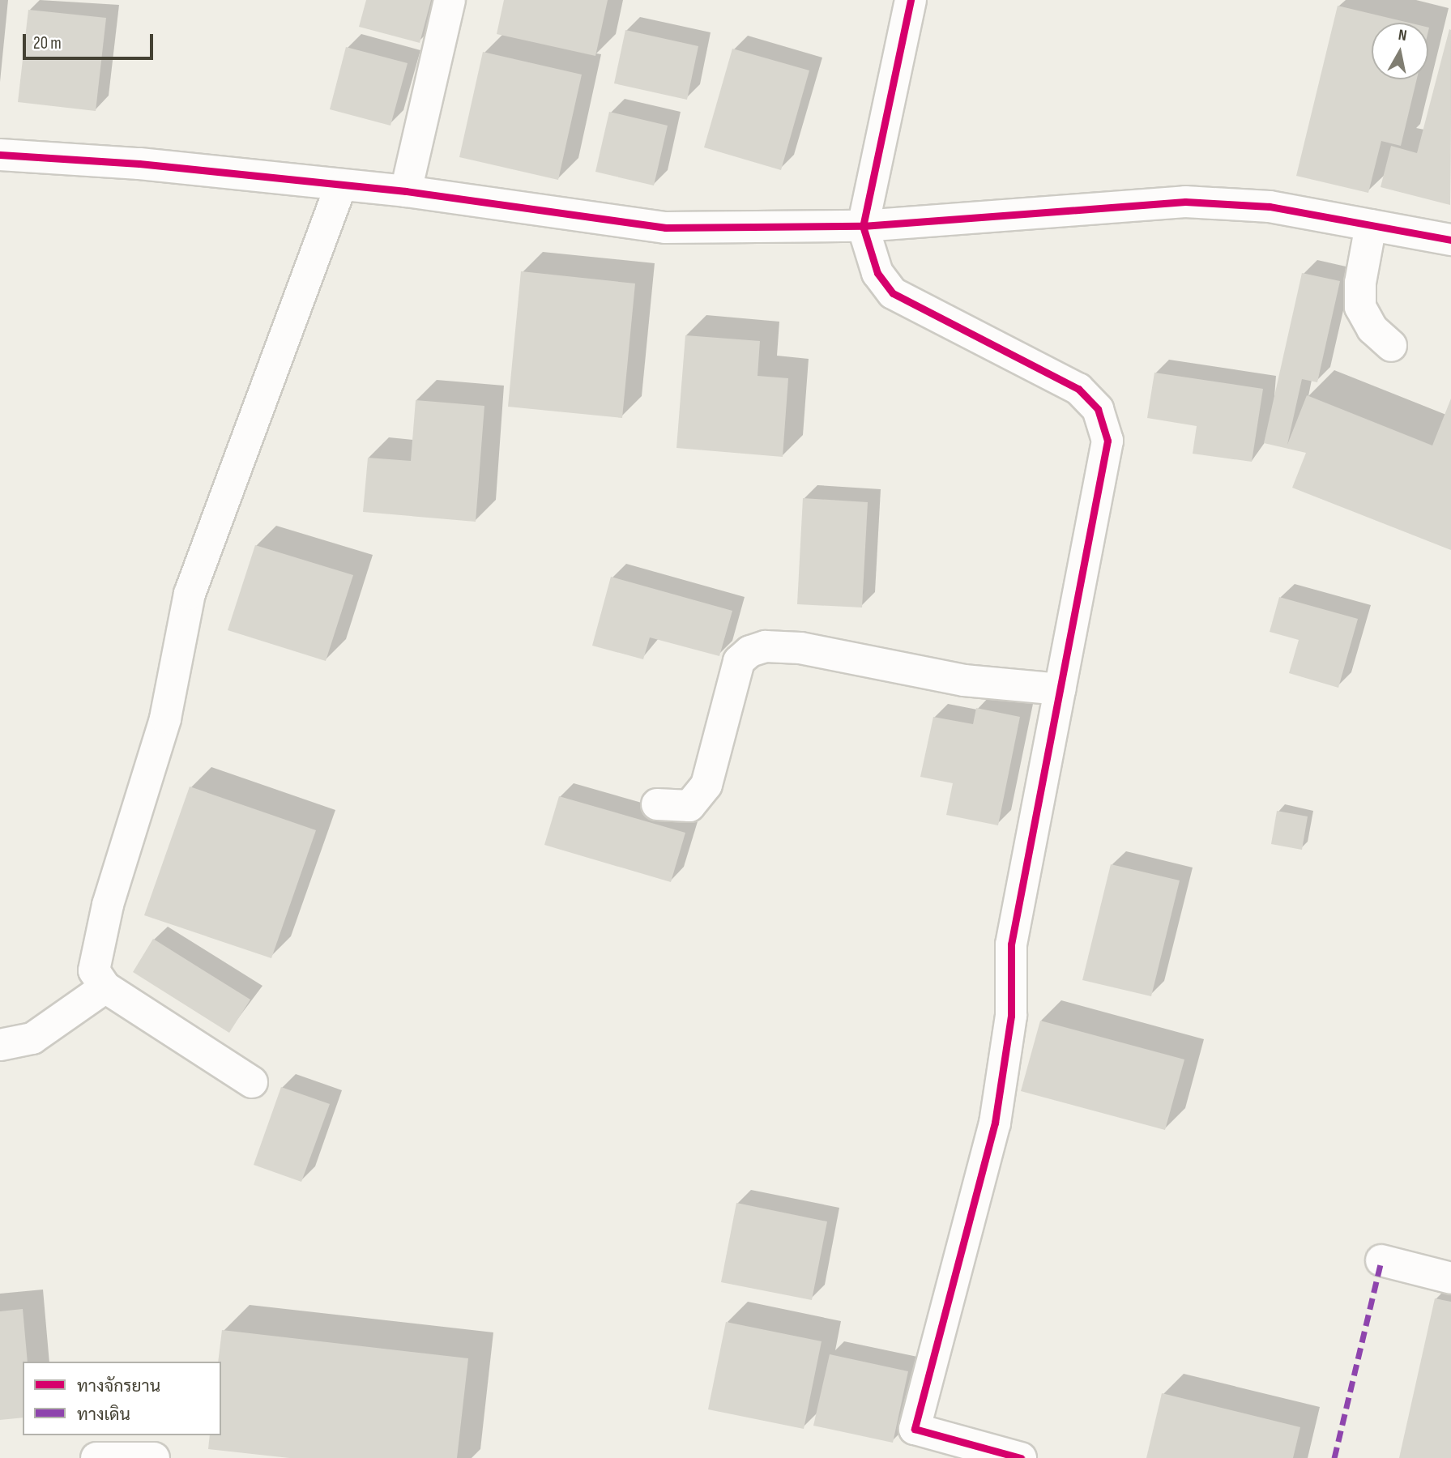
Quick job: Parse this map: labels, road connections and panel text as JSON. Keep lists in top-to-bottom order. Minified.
{"legend":["ทางจักรยาน","ทางเดิน"],"scale_bar":"20 m","north":"top"}
